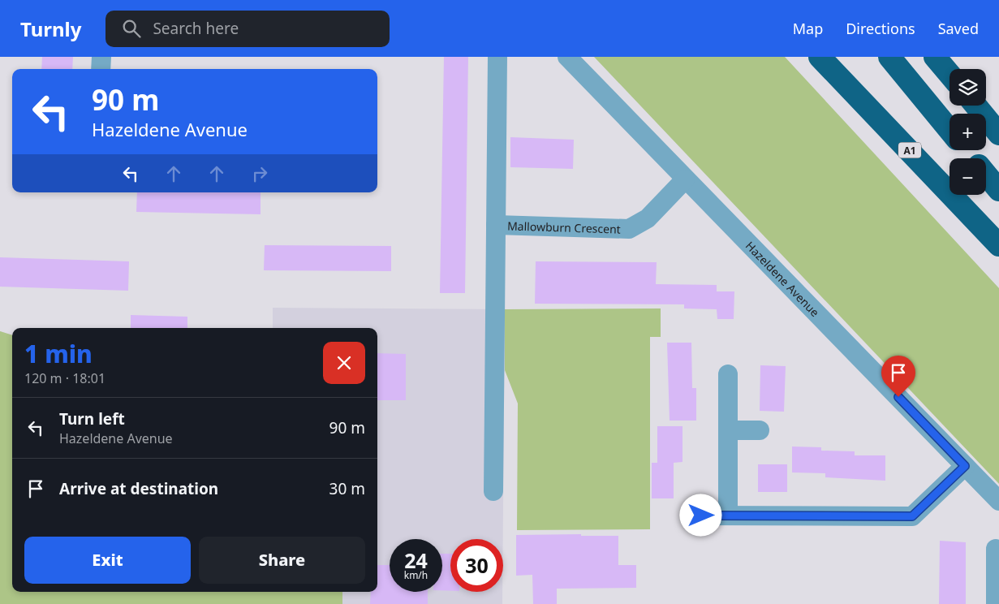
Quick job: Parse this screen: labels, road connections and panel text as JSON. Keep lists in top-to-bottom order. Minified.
{"streets":{"highway":["A1"],"street":["Mallowburn Crescent","Hazeldene Avenue"]},"crossings":[["Mallowburn Crescent","Hazeldene Avenue"]],"page":{"header":"Turnly","search":"Search here","nav":["Map","Directions","Saved"],"map_buttons":["+","−"],"turn":["90 m","Hazeldene Avenue"],"heading":["1 min","120 m · 18:01"],"list":[{"name":"Turn left","note":"Hazeldene Avenue","value":"90 m"},{"name":"Arrive at destination","value":"30 m"}],"buttons":["Exit","Share"],"speed":"24 km/h","limit":"30"}}
